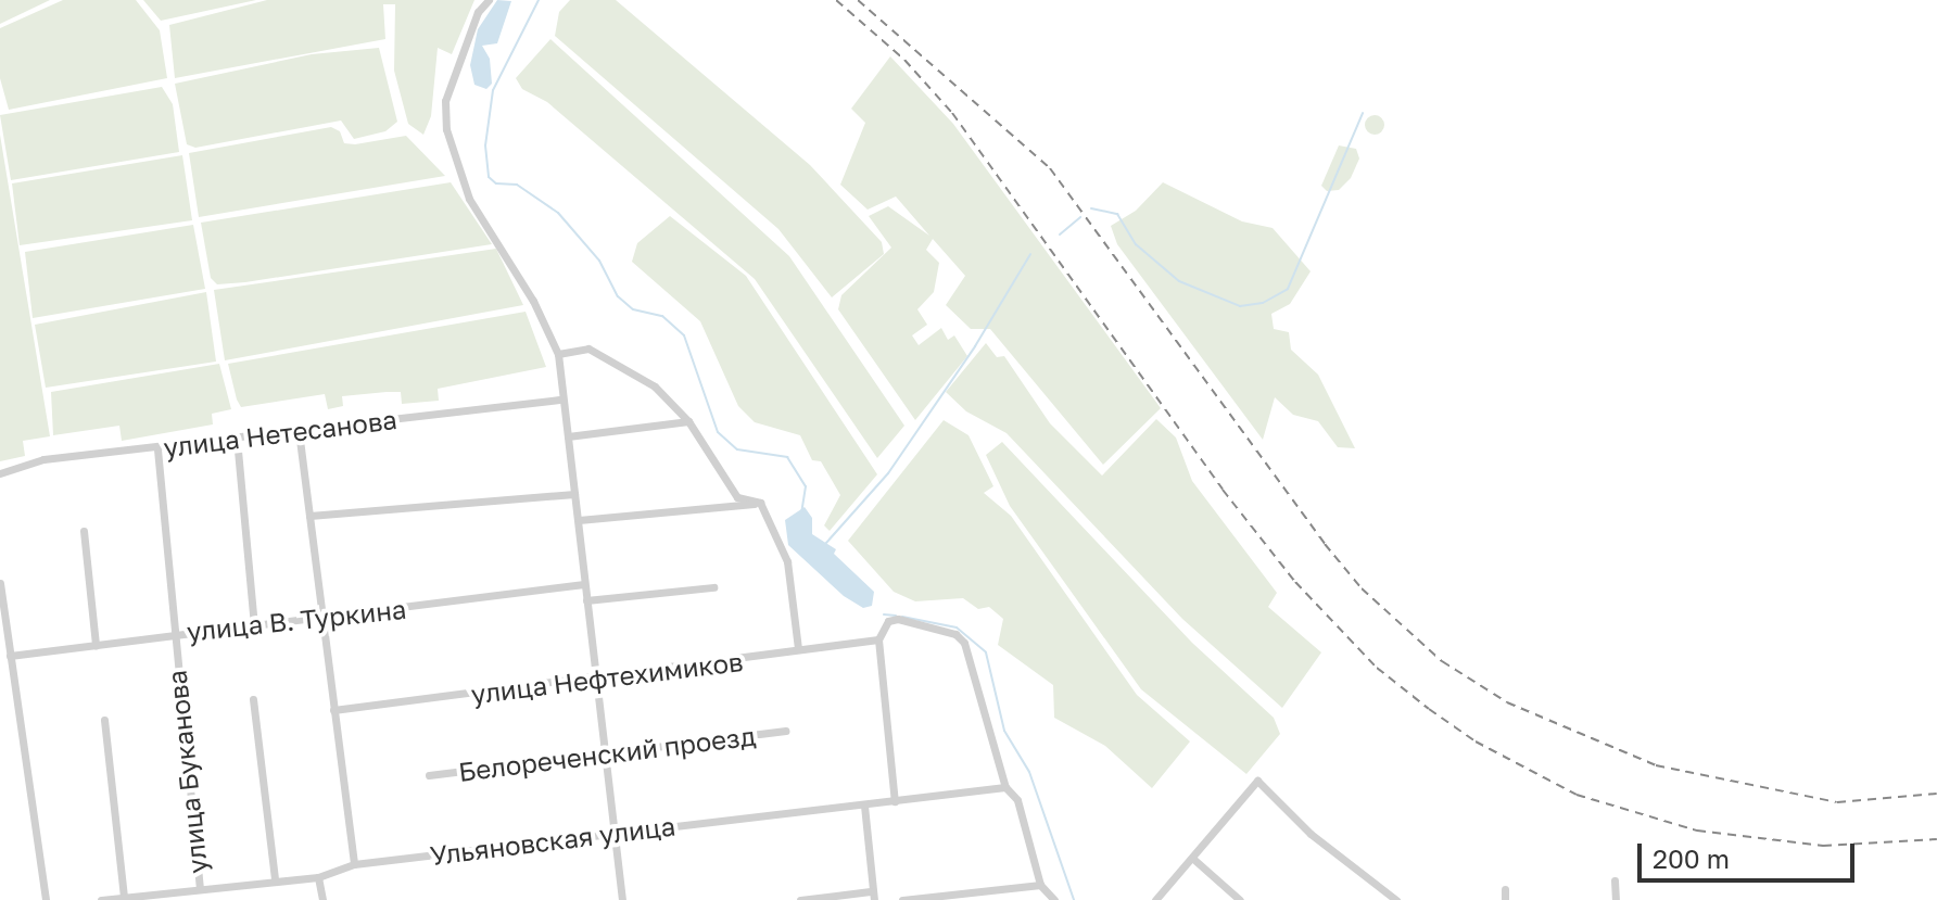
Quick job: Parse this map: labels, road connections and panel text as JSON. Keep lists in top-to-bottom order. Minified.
{"streets":{"street":["улица Нетесанова","улица В. Туркина","улица Нефтехимиков","Белореченский проезд","улица Буканова","Ульяновская улица"]},"crossings":[["улица Нетесанова","улица Буканова"],["улица В. Туркина","улица Буканова"],["улица Буканова","Ульяновская улица"]],"scale_bar":"200 m"}
